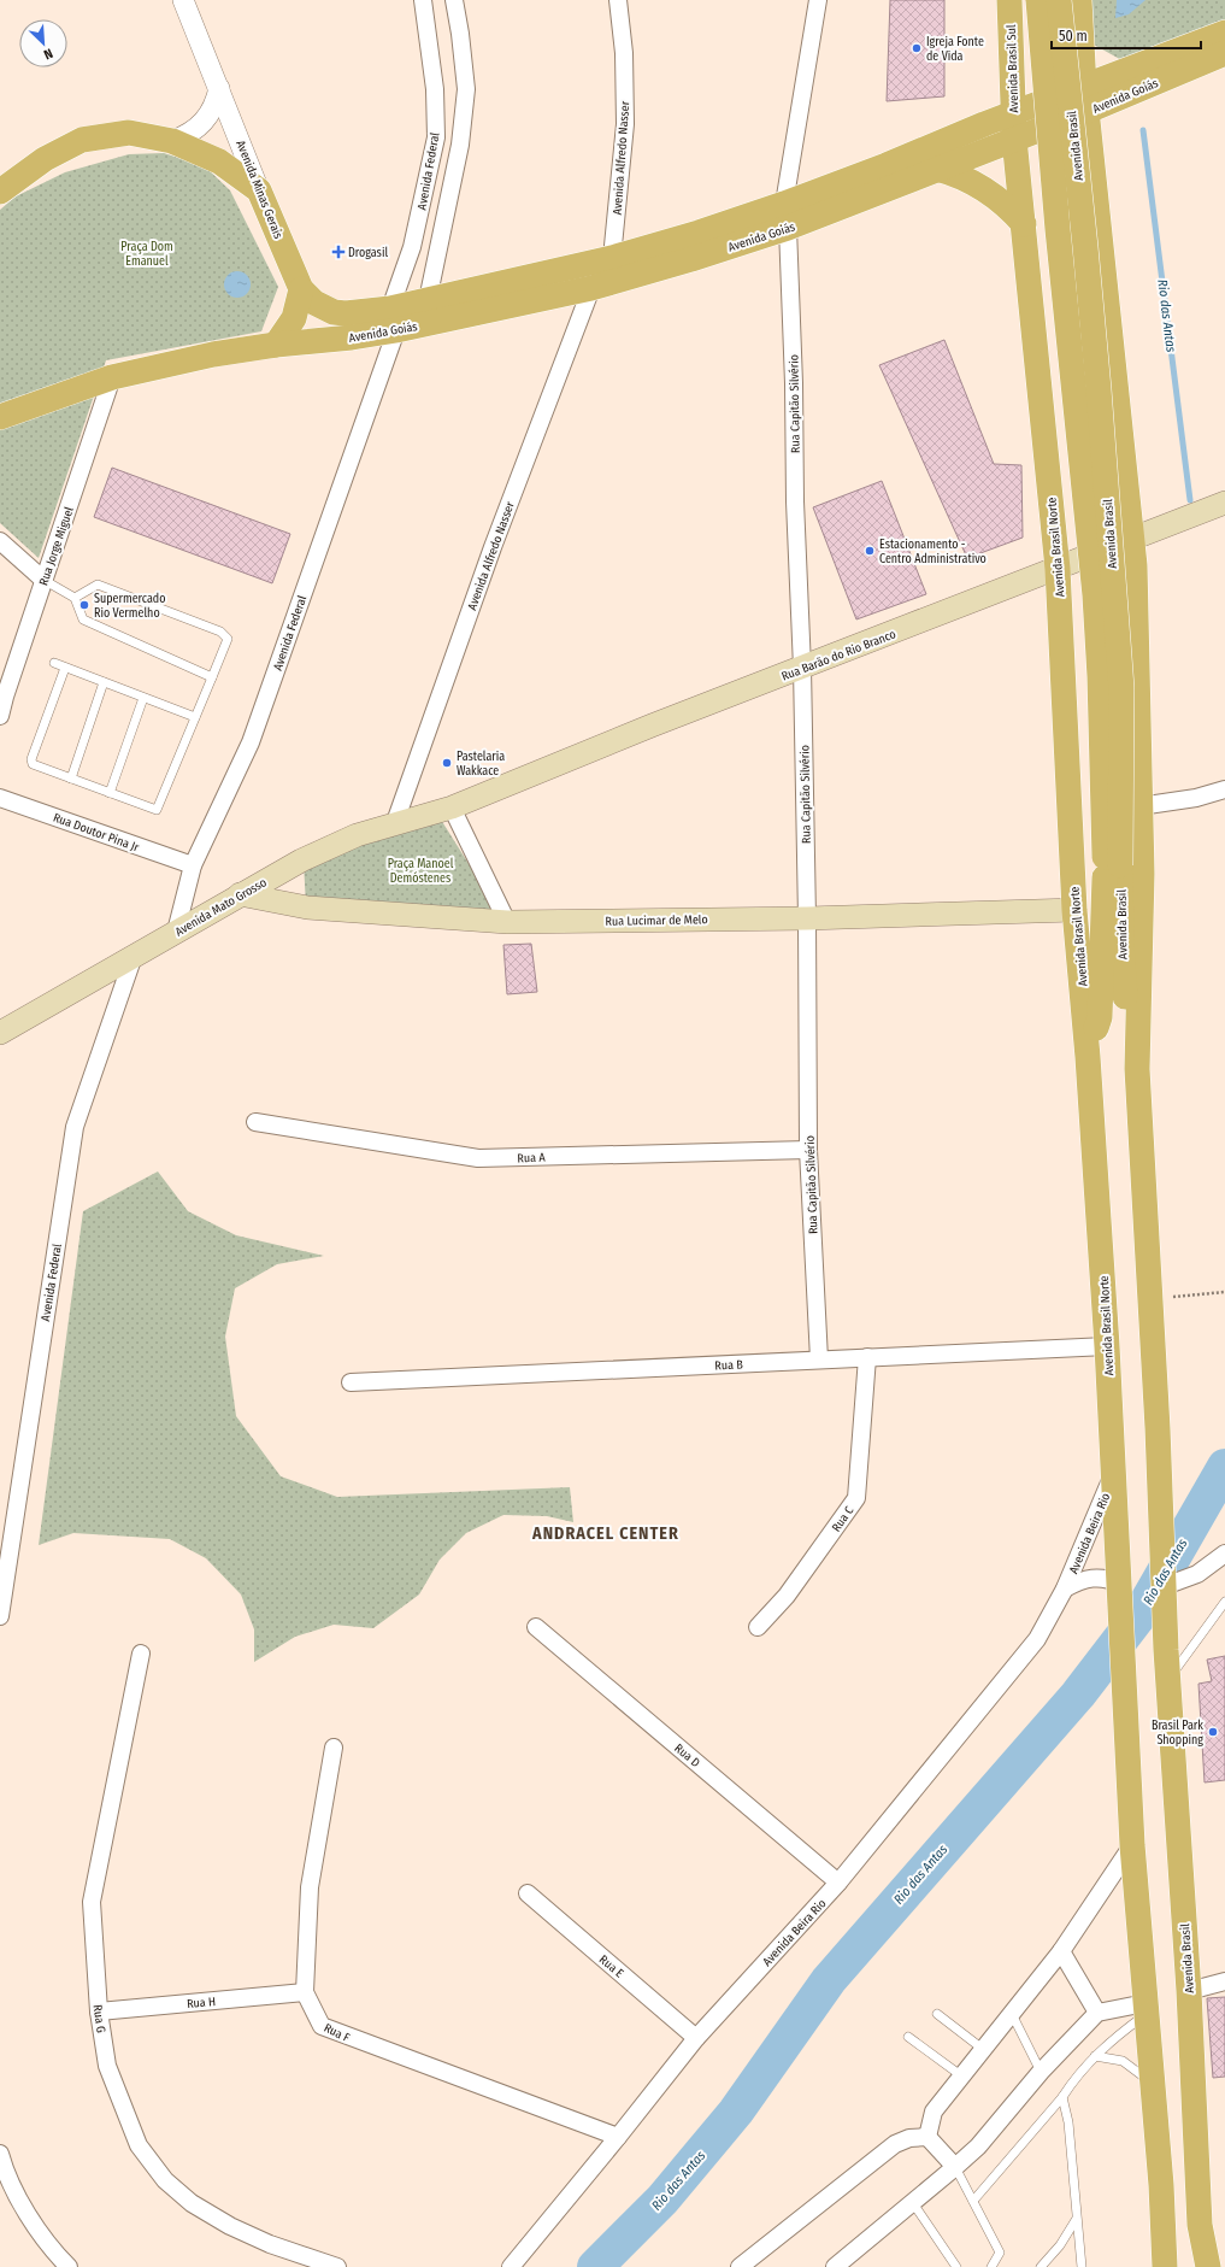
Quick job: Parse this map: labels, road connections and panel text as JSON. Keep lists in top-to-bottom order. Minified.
{"streets":{"main road":["Avenida Brasil Sul","Avenida Goiás","Avenida Brasil","Avenida Minas Gerais","Avenida Brasil Norte","Rua Barão do Rio Branco","Avenida Mato Grosso","Rua Lucimar de Melo"],"street":["Avenida Alfredo Nasser","Avenida Federal","Rua Capitão Silvério","Rua Jorge Miguel","Rua Doutor Pina Jr","Rua A","Rua B","Rua C","Avenida Beira Rio","Rua D","Rua E","Rua H","Rua G","Rua F"]},"crossings":[["Avenida Brasil Sul","Avenida Goiás"],["Avenida Brasil Sul","Avenida Brasil Norte"],["Avenida Goiás","Avenida Alfredo Nasser"],["Avenida Goiás","Avenida Federal"],["Avenida Goiás","Avenida Minas Gerais"],["Avenida Goiás","Rua Capitão Silvério"],["Avenida Goiás","Avenida Brasil Norte"],["Avenida Brasil","Avenida Brasil Norte"],["Avenida Alfredo Nasser","Avenida Mato Grosso"],["Avenida Federal","Rua Doutor Pina Jr"],["Avenida Federal","Avenida Mato Grosso"],["Rua Capitão Silvério","Rua Barão do Rio Branco"],["Rua Capitão Silvério","Rua Lucimar de Melo"],["Rua Capitão Silvério","Rua A"],["Rua Capitão Silvério","Rua B"],["Avenida Brasil Norte","Rua Barão do Rio Branco"],["Avenida Brasil Norte","Rua Lucimar de Melo"],["Avenida Brasil Norte","Rua B"],["Avenida Brasil Norte","Avenida Beira Rio"],["Rua Barão do Rio Branco","Avenida Mato Grosso"],["Avenida Mato Grosso","Rua Lucimar de Melo"],["Rua B","Rua C"],["Avenida Beira Rio","Rua D"],["Avenida Beira Rio","Rua E"],["Avenida Beira Rio","Rua F"],["Rua H","Rua G"],["Rua H","Rua F"]],"districts":["ANDRACEL CENTER"],"water":["Rio das Antas"],"parks":["Praça Dom Emanuel","Praça Manoel Demóstenes"],"places":{"other":["Igreja Fonte de Vida","Estacionamento - Centro Administrativo","Supermercado Rio Vermelho","Pastelaria Wakkace","Brasil Park Shopping"],"health":["Drogasil"]},"scale_bar":"50 m","north":"bottom right"}
